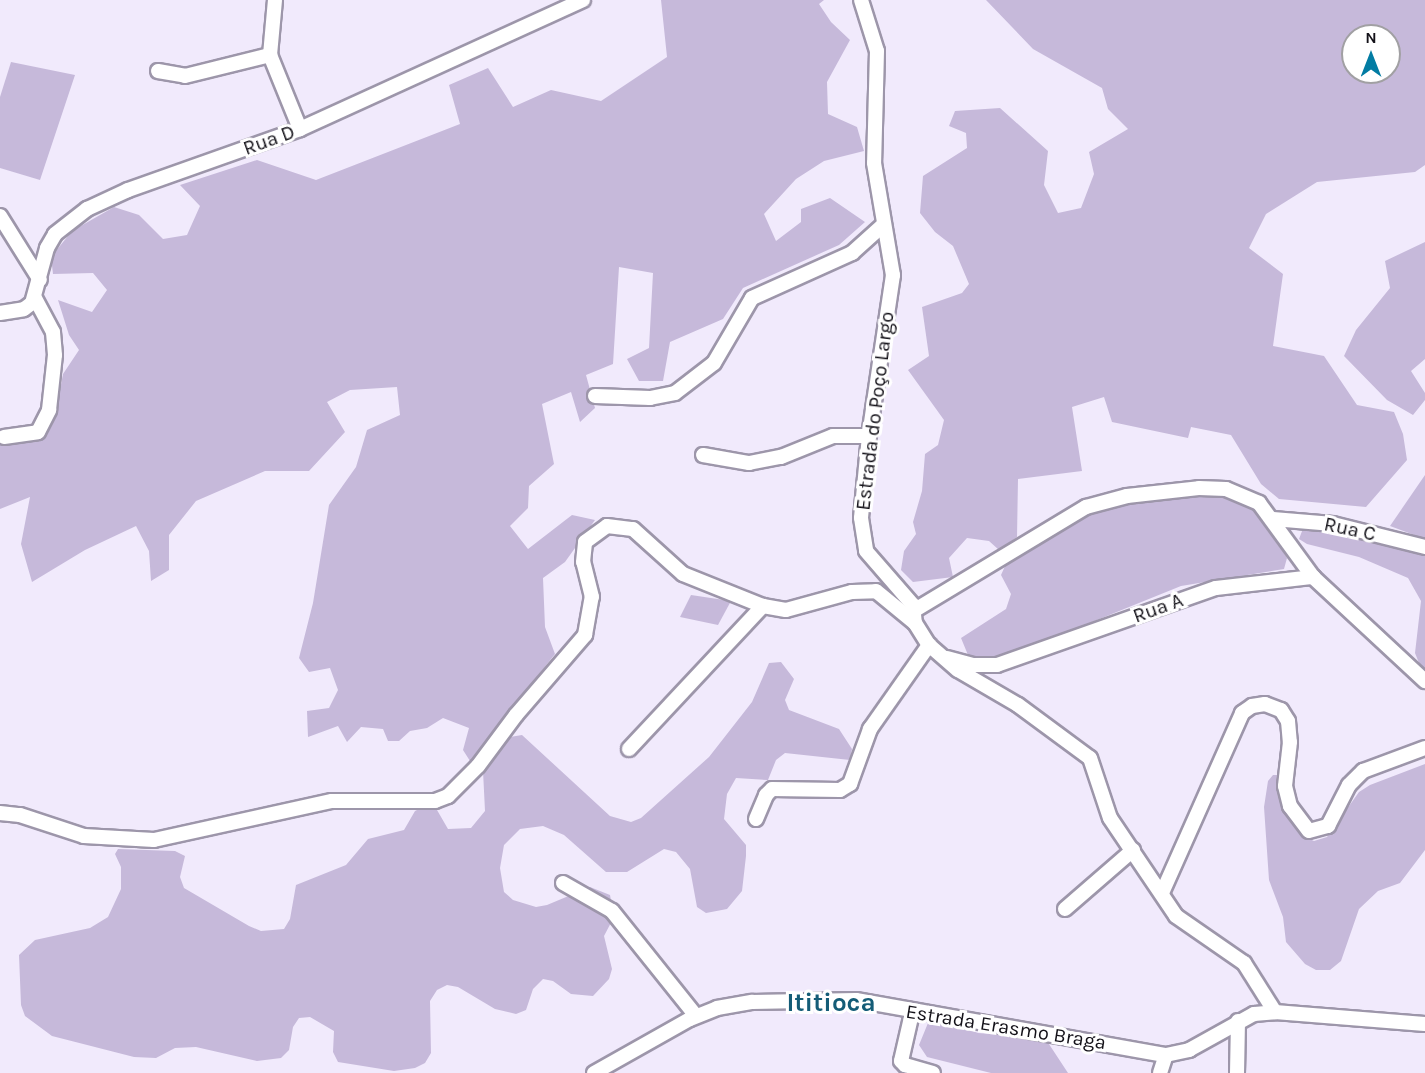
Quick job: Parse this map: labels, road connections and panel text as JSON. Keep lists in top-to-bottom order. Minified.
{"streets":{"street":["Rua D","Estrada do Poço Largo","Rua C","Rua A","Estrada Erasmo Braga"]},"crossings":[["Estrada do Poço Largo","Rua A"],["Estrada do Poço Largo","Estrada Erasmo Braga"]],"districts":["Ititioca"],"north":"top"}
